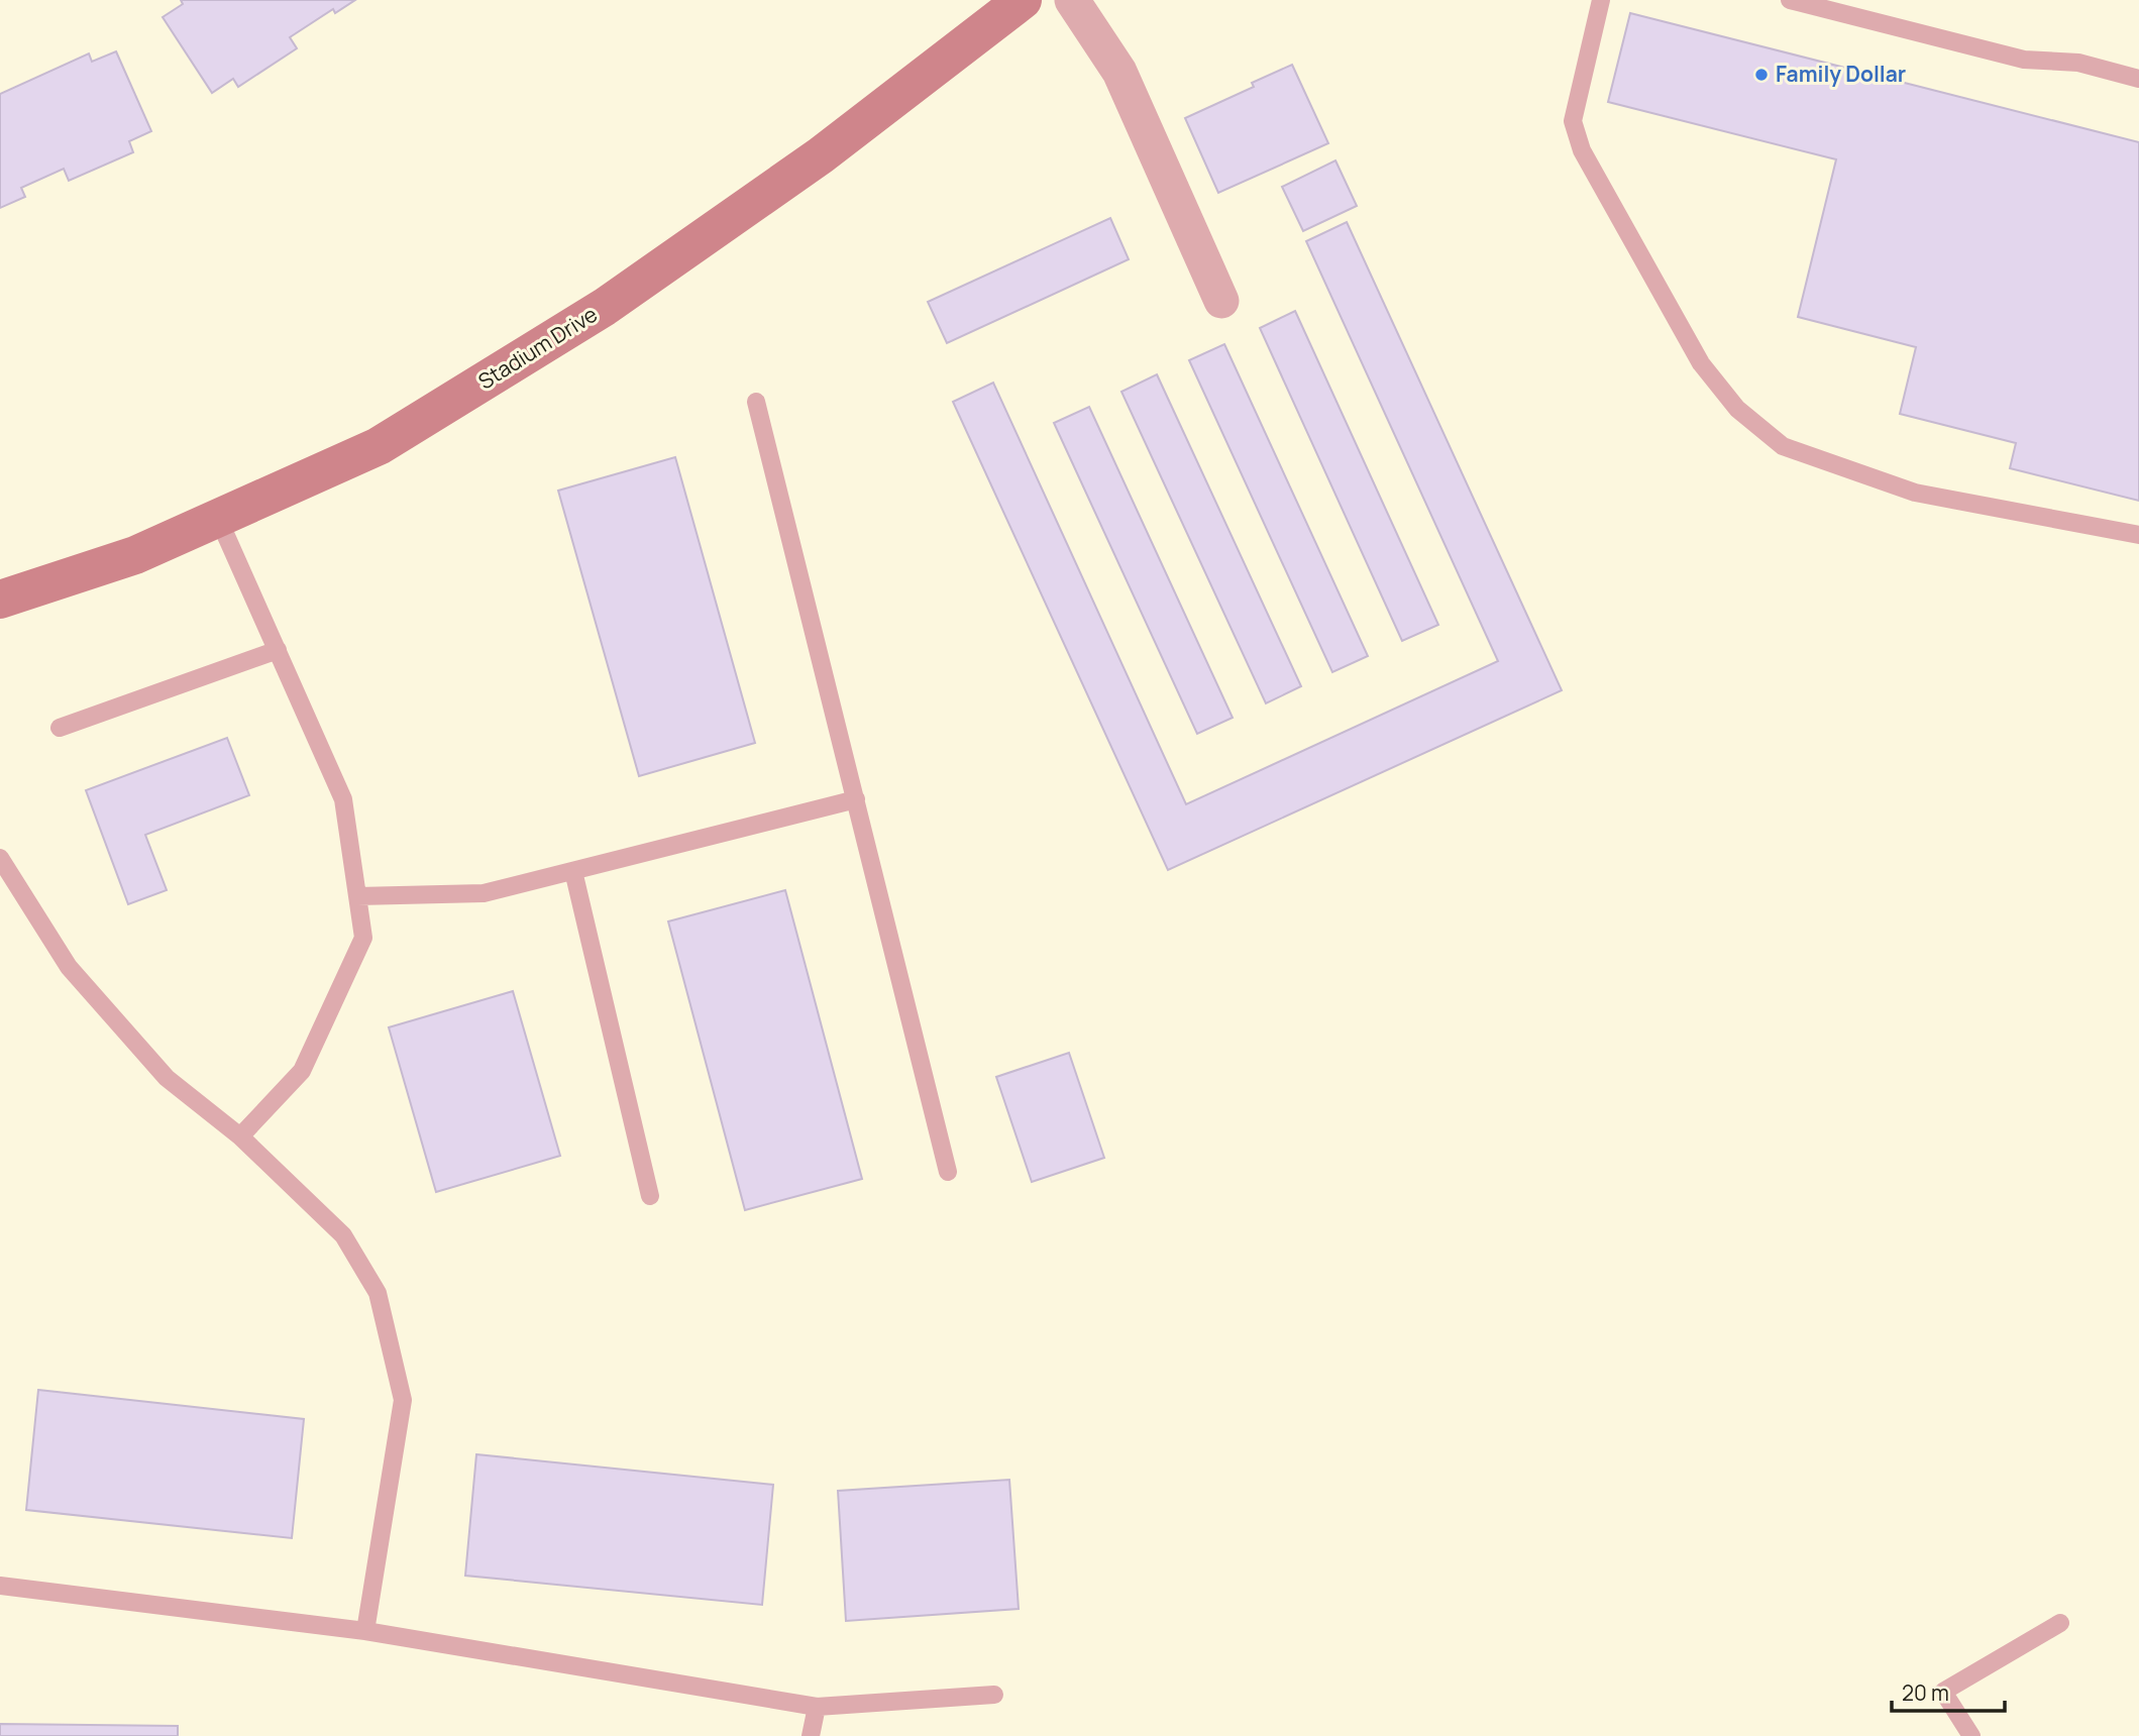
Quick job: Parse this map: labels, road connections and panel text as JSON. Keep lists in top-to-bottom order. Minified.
{"streets":{"street":["Stadium Drive"]},"places":["Family Dollar"],"scale_bar":"20 m"}
